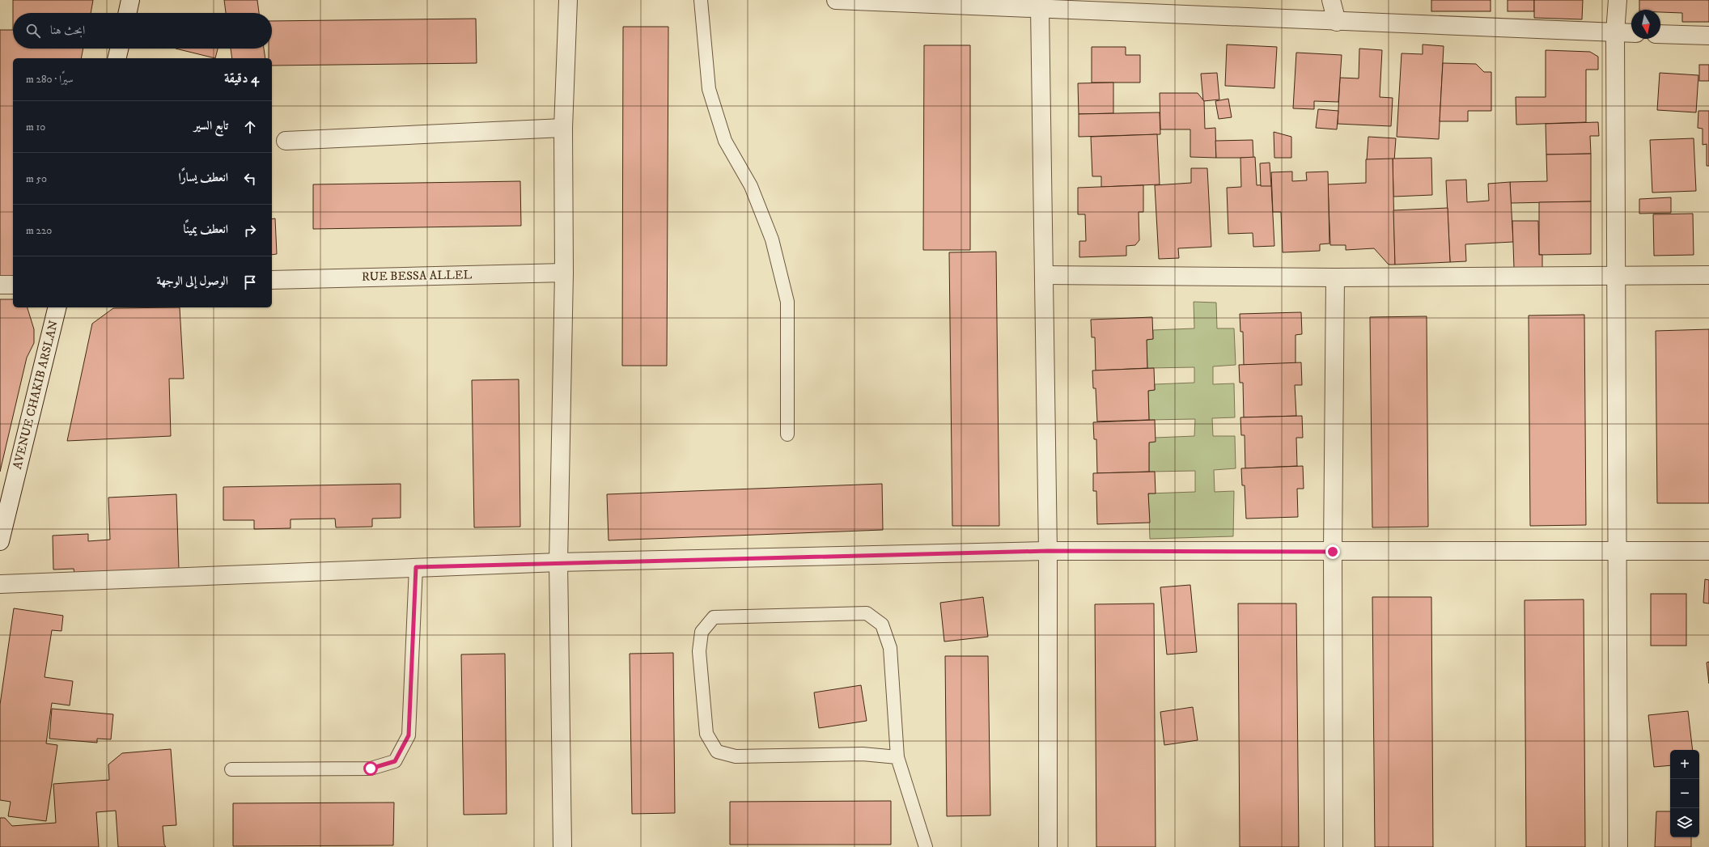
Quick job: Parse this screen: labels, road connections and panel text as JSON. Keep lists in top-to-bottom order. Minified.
{"streets":{"street":["RUE BESSA ALLEL","AVENUE CHAKIB ARSLAN"]},"north":"bottom","page":{"search":"ابحث هنا","heading":["4 دقيقة","سيرًا · 280 m"],"list":[["تابع السير","10 m"],["انعطف يسارًا","50 m"],["انعطف يمينًا","220 m"],"الوصول إلى الوجهة"],"map_buttons":["+","−"]}}
